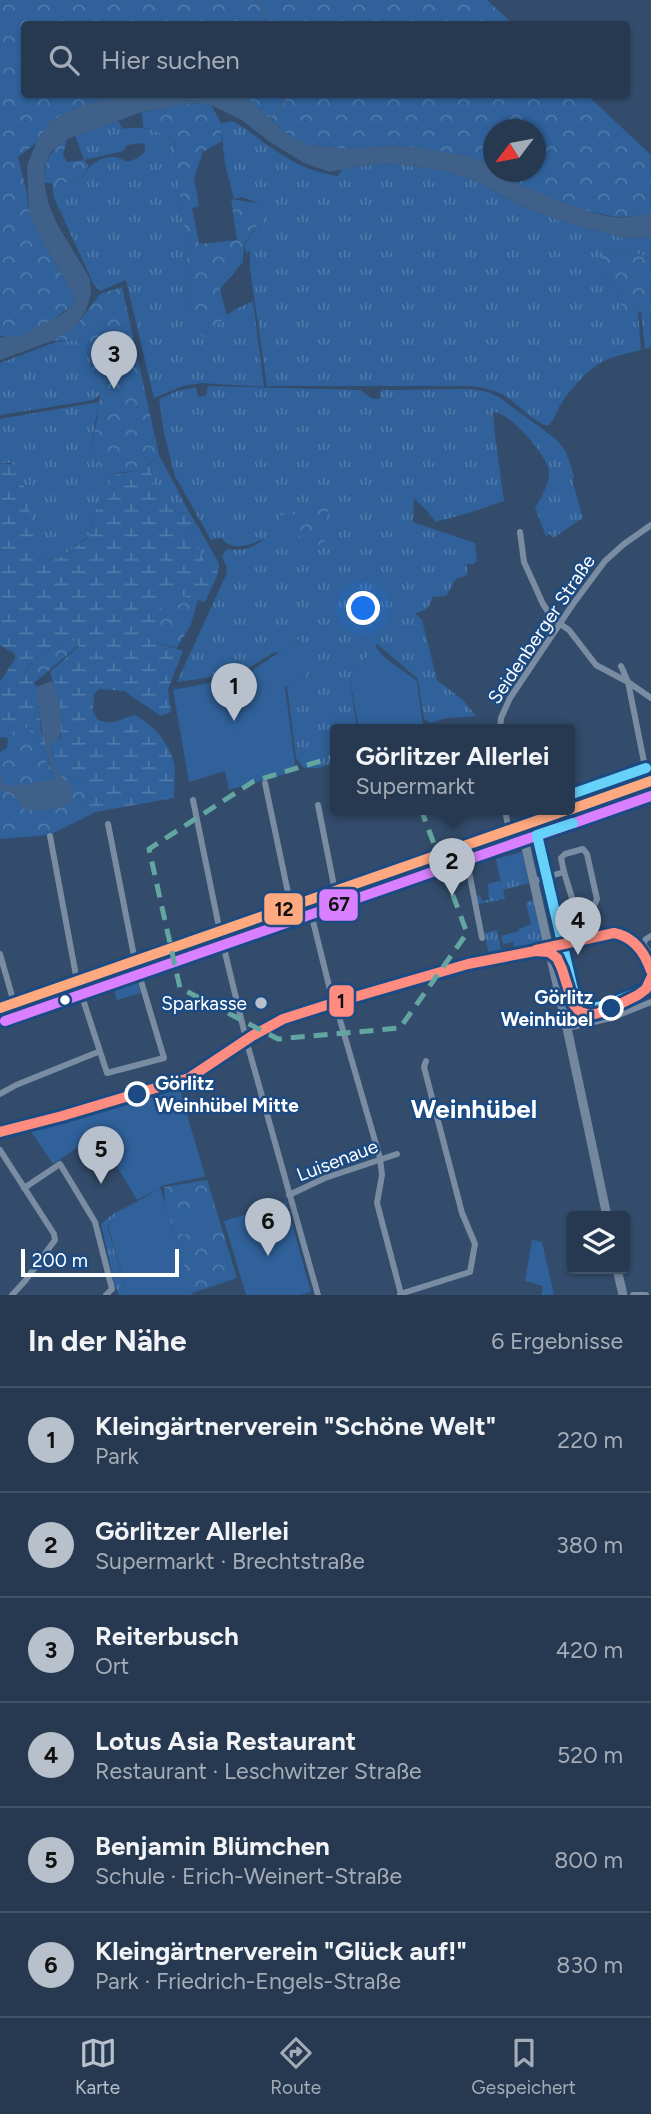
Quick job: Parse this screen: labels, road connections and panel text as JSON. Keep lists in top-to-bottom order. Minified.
{"streets":{"street":["Seidenberger Straße","Luisenaue"]},"districts":["Weinhübel"],"places":["Sparkasse","Görlitz Weinhübel","Görlitz Weinhübel Mitte"],"lines":["transit line 12","transit line 67","transit line 1"],"scale_bar":"200 m","north":"bottom left","page":{"search":"Hier suchen","pins":["3","1","2","4","5","6"],"popup":["Görlitzer Allerlei","Supermarkt"],"scale":"200 m","heading":["In der Nähe","6 Ergebnisse"],"list":[{"mark":"1","name":"Kleingärtnerverein \"Schöne Welt\"","note":"Park","value":"220 m"},{"mark":"2","name":"Görlitzer Allerlei","note":"Supermarkt · Brechtstraße","value":"380 m"},{"mark":"3","name":"Reiterbusch","note":"Ort","value":"420 m"},{"mark":"4","name":"Lotus Asia Restaurant","note":"Restaurant · Leschwitzer Straße","value":"520 m"},{"mark":"5","name":"Benjamin Blümchen","note":"Schule · Erich-Weinert-Straße","value":"800 m"},{"mark":"6","name":"Kleingärtnerverein \"Glück auf!\"","note":"Park · Friedrich-Engels-Straße","value":"830 m"}],"nav":["Karte","Route","Gespeichert"]}}
